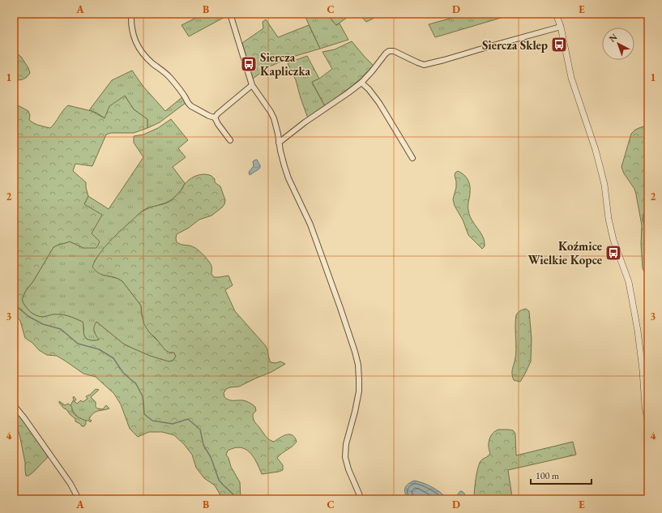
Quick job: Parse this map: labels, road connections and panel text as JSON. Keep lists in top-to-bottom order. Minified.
{"places":{"bus stop":["Siercza Sklep","Siercza Kapliczka","Koźmice Wielkie Kopce"]},"scale_bar":"100 m","north":"top left","grid":{"columns":["A","B","C","D","E"],"rows":["1","2","3","4"]}}
